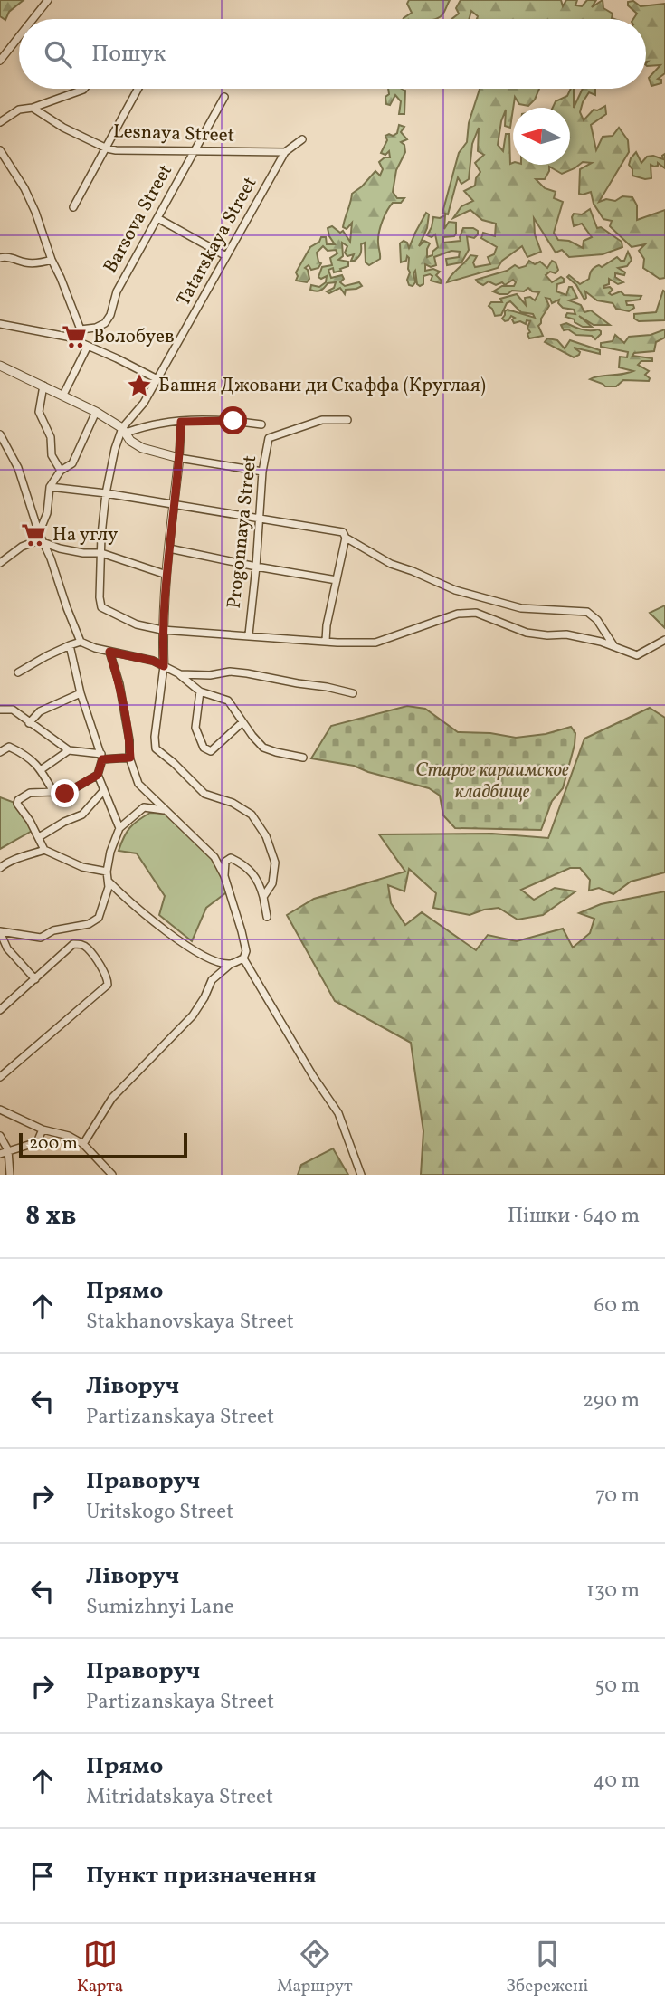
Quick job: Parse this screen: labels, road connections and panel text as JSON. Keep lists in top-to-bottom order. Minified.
{"streets":{"street":["Lesnaya Street","Barsova Street","Tatarskaya Street","Progonnaya Street"]},"crossings":[["Lesnaya Street","Barsova Street"],["Lesnaya Street","Tatarskaya Street"]],"parks":["Старое караимское кладбище"],"places":{"supermarket":["Волобуев","На углу"],"place":["Башня Джовани ди Скаффа (Круглая)"]},"scale_bar":"200 m","north":"left","page":{"search":"Пошук","scale":"200 m","heading":["8 хв","Пішки · 640 m"],"list":[["Прямо","Stakhanovskaya Street","60 m"],["Ліворуч","Partizanskaya Street","290 m"],["Праворуч","Uritskogo Street","70 m"],["Ліворуч","Sumizhnyi Lane","130 m"],["Праворуч","Partizanskaya Street","50 m"],["Прямо","Mitridatskaya Street","40 m"],"Пункт призначення"],"nav":["Карта","Маршрут","Збережені"]}}
